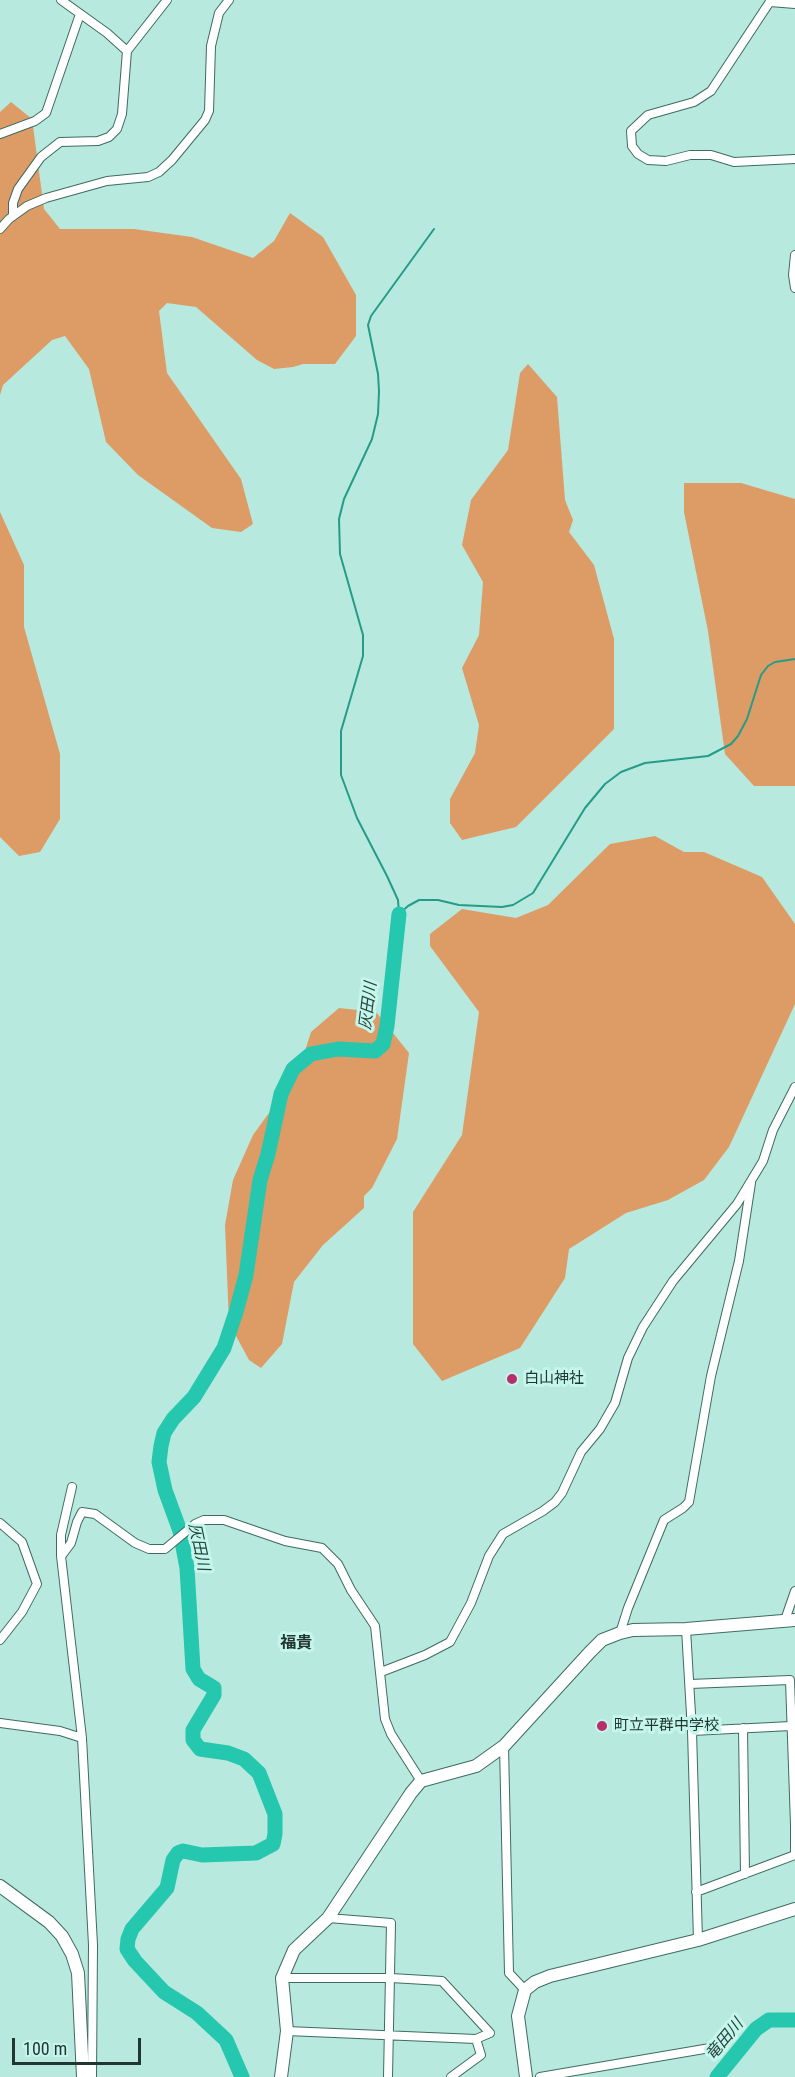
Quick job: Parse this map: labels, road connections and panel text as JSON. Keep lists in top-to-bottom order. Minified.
{"districts":["福貴"],"water":["灰田川","竜田川"],"places":["白山神社","町立平群中学校"],"scale_bar":"100 m"}
